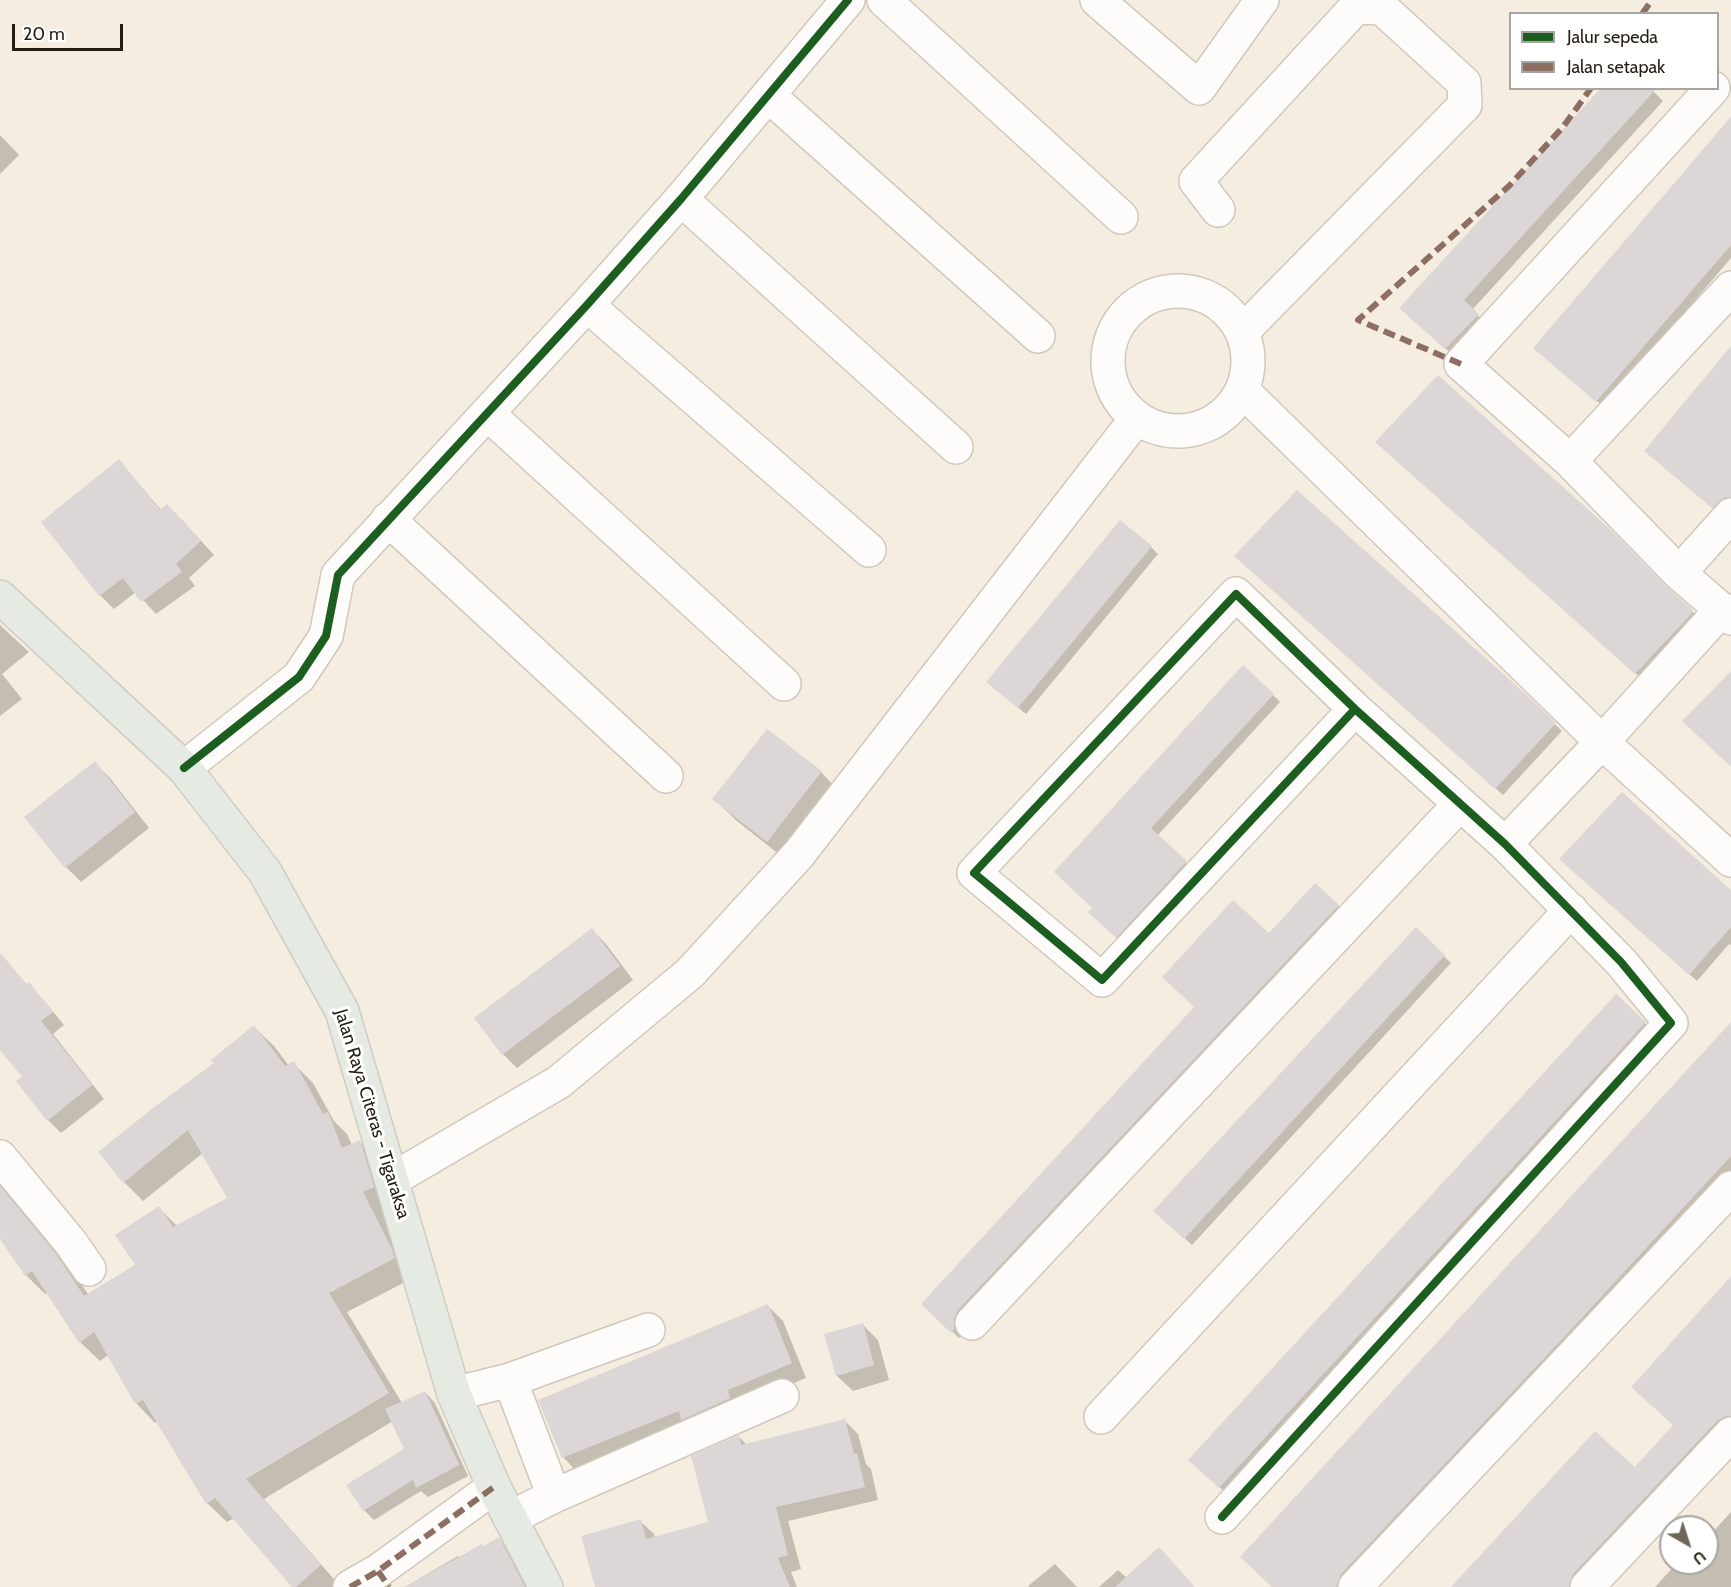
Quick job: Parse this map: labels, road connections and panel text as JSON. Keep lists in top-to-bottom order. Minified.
{"streets":{"main road":["Jalan Raya Citeras - Tigaraksa"]},"legend":["Jalur sepeda","Jalan setapak"],"scale_bar":"20 m","north":"bottom right"}
